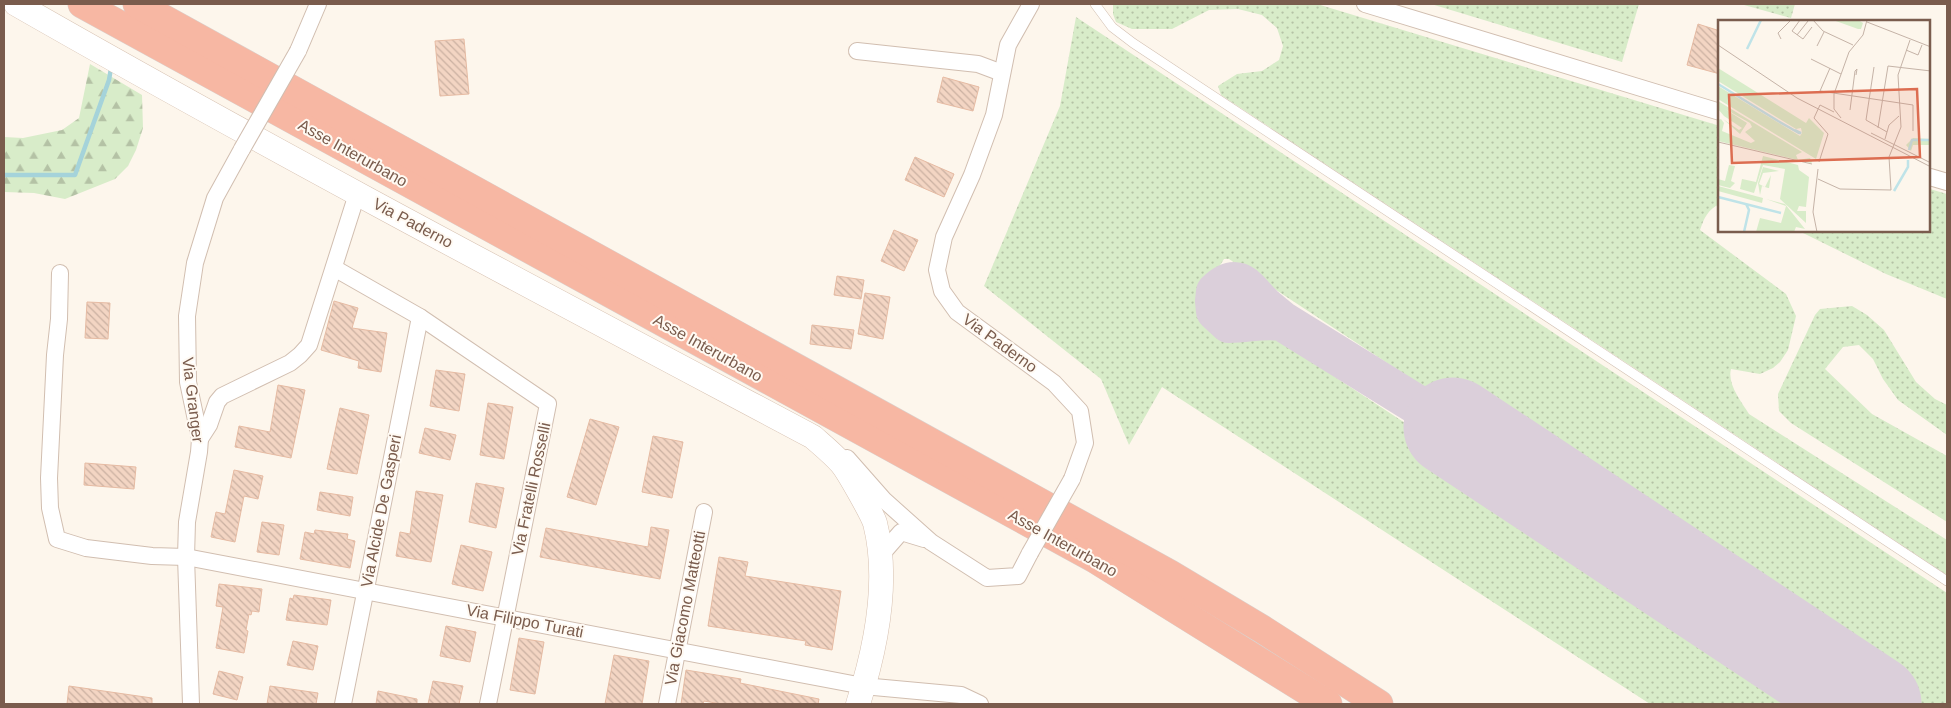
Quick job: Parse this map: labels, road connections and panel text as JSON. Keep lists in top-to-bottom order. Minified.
{"streets":{"highway":["Asse Interurbano"],"street":["Via Paderno","Via Granger","Via Fratelli Rosselli","Via Alcide De Gasperi","Via Giacomo Matteotti","Via Filippo Turati"]},"crossings":[["Via Paderno","Via Filippo Turati"],["Via Granger","Via Filippo Turati"],["Via Fratelli Rosselli","Via Alcide De Gasperi"],["Via Fratelli Rosselli","Via Filippo Turati"],["Via Alcide De Gasperi","Via Filippo Turati"],["Via Giacomo Matteotti","Via Filippo Turati"]]}
